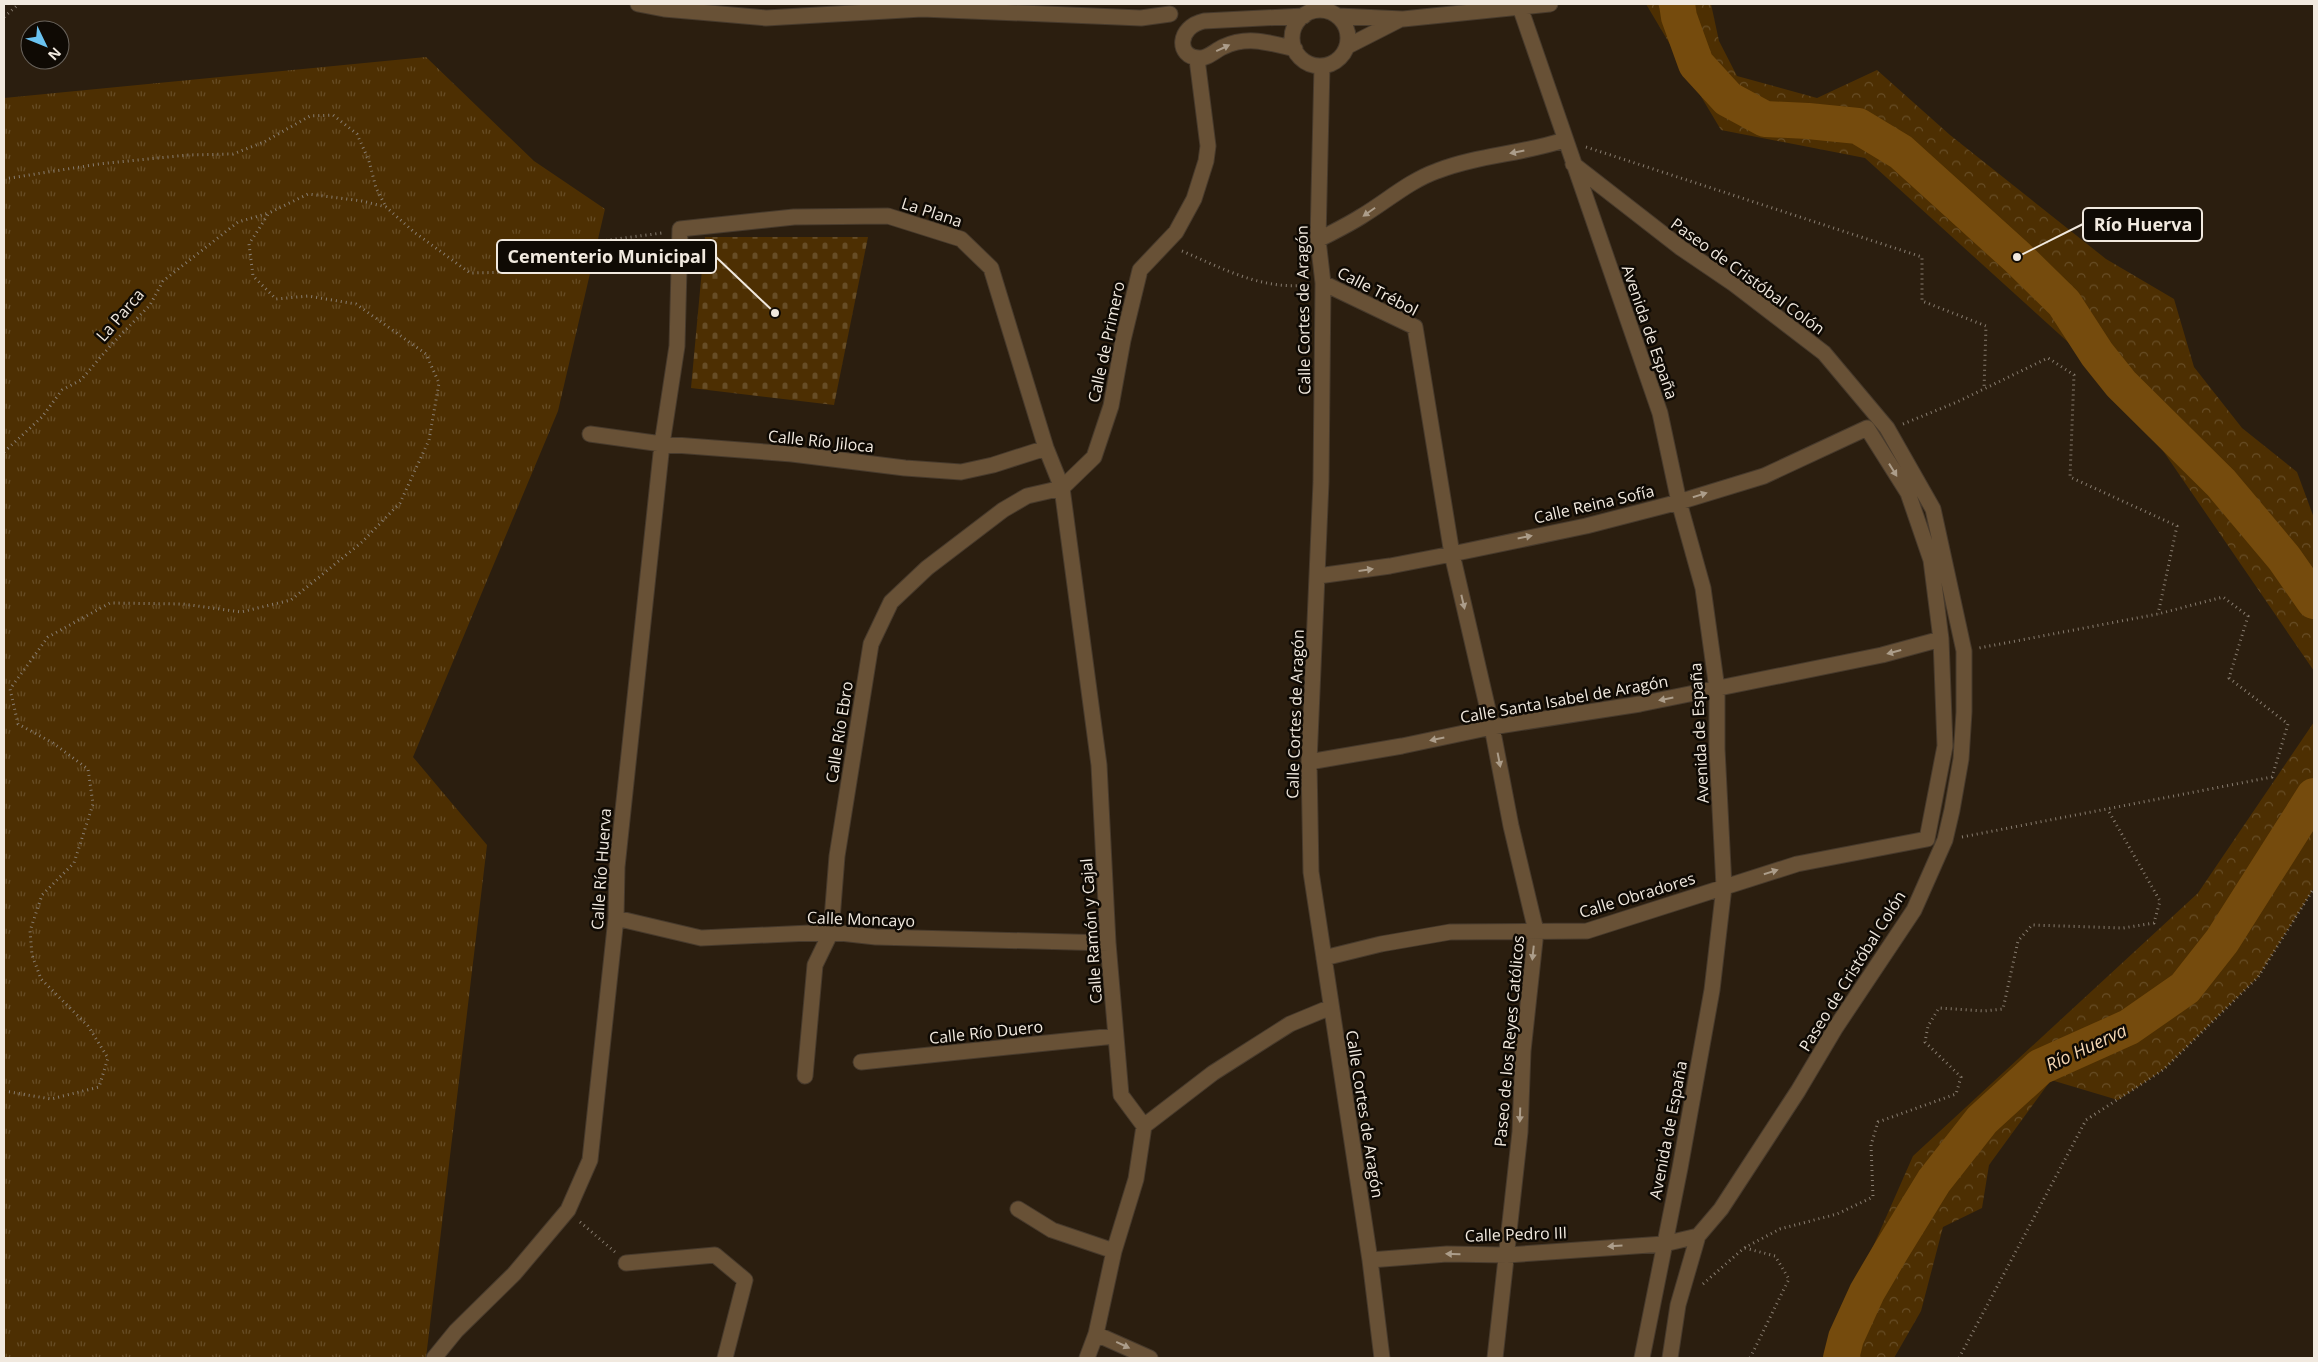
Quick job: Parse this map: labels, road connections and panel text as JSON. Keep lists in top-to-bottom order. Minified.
{"streets":{"street":["La Plana","Paseo de Cristóbal Colón","Calle Trébol","Calle Cortes de Aragón","Avenida de España","Calle de Primero","Calle Río Jiloca","Calle Reina Sofía","Calle Santa Isabel de Aragón","Calle Río Ebro","Calle Río Huerva","Calle Obradores","Calle Moncayo","Calle Ramón y Cajal","Calle Río Duero","Paseo de los Reyes Católicos","Calle Pedro III"],"path":["La Parca"]},"crossings":[["La Plana","Calle de Primero"],["La Plana","Calle Río Jiloca"],["La Plana","Calle Río Ebro"],["La Plana","Calle Río Huerva"],["La Plana","Calle Ramón y Cajal"],["Paseo de Cristóbal Colón","Avenida de España"],["Calle Trébol","Calle Cortes de Aragón"],["Calle Trébol","Calle de Primero"],["Calle Trébol","Calle Reina Sofía"],["Calle Trébol","Paseo de los Reyes Católicos"],["Calle Cortes de Aragón","Calle Reina Sofía"],["Calle Cortes de Aragón","Calle Santa Isabel de Aragón"],["Calle Cortes de Aragón","Calle Obradores"],["Calle Cortes de Aragón","Calle Pedro III"],["Avenida de España","Calle Reina Sofía"],["Avenida de España","Calle Santa Isabel de Aragón"],["Avenida de España","Calle Obradores"],["Avenida de España","Calle Pedro III"],["Calle de Primero","Calle Río Ebro"],["Calle de Primero","Calle Ramón y Cajal"],["Calle Río Jiloca","Calle Río Huerva"],["Calle Reina Sofía","Calle Santa Isabel de Aragón"],["Calle Reina Sofía","Calle Obradores"],["Calle Reina Sofía","Paseo de los Reyes Católicos"],["Calle Santa Isabel de Aragón","Calle Obradores"],["Calle Santa Isabel de Aragón","Paseo de los Reyes Católicos"],["Calle Río Ebro","Calle Moncayo"],["Calle Río Ebro","Calle Ramón y Cajal"],["Calle Río Huerva","Calle Moncayo"],["Calle Obradores","Paseo de los Reyes Católicos"],["Calle Moncayo","Calle Ramón y Cajal"],["Calle Ramón y Cajal","Calle Río Duero"],["Paseo de los Reyes Católicos","Calle Pedro III"]],"one_way":["Calle Santa Isabel de Aragón","Calle Obradores","Paseo de los Reyes Católicos","Calle Pedro III"],"water":["Río Huerva"],"places":["Río Huerva","Cementerio Municipal"],"north":"bottom right"}
